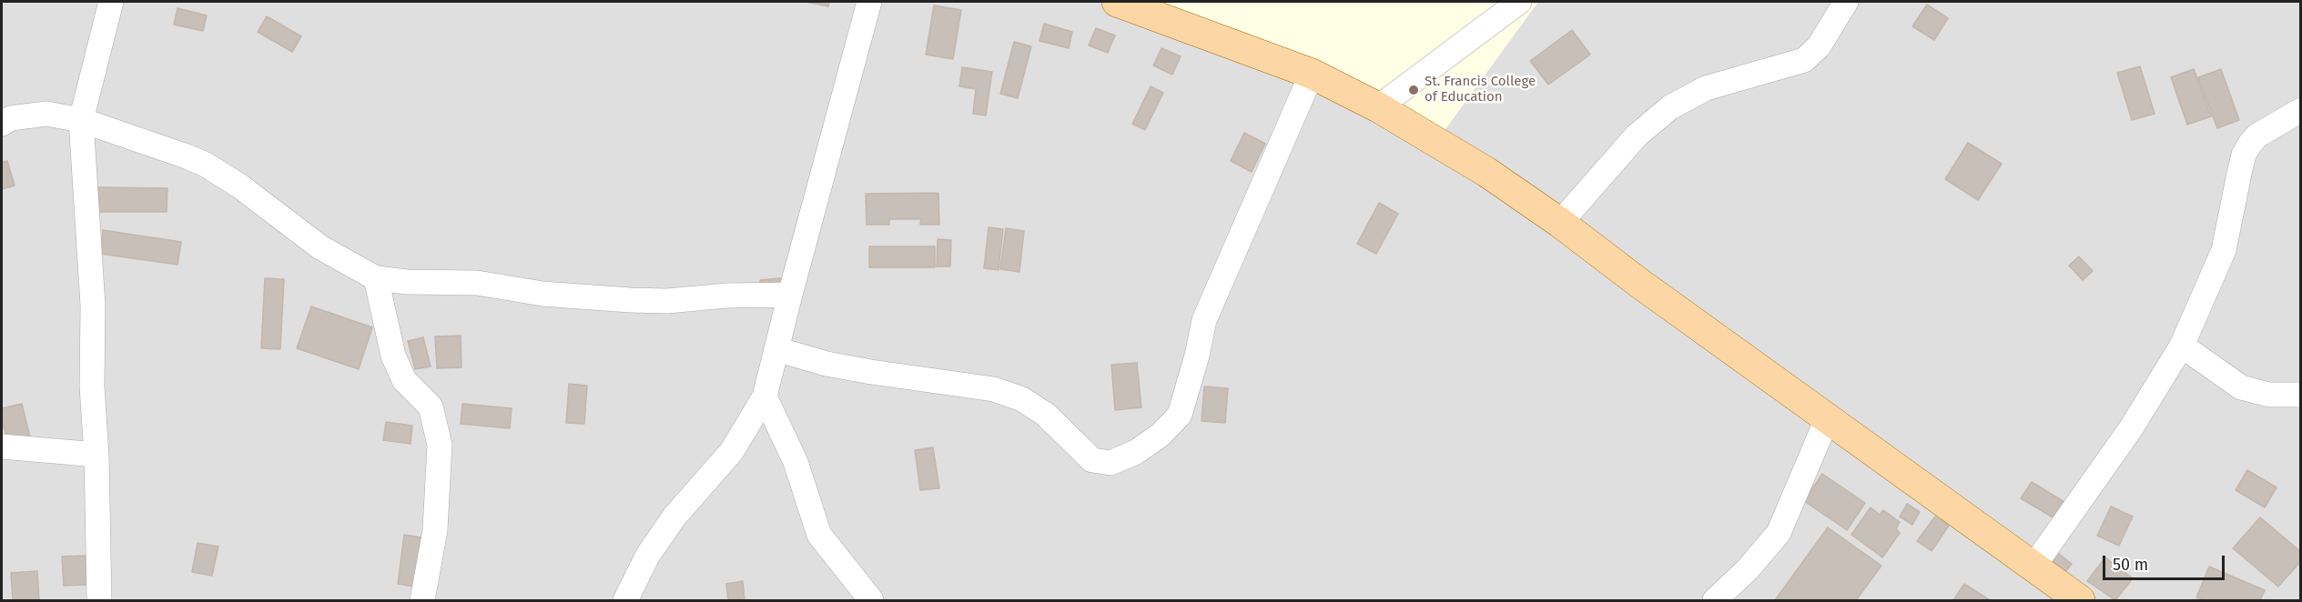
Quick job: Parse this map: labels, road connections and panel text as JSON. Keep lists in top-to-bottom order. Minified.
{"places":["St. Francis College of Education"],"scale_bar":"50 m"}
